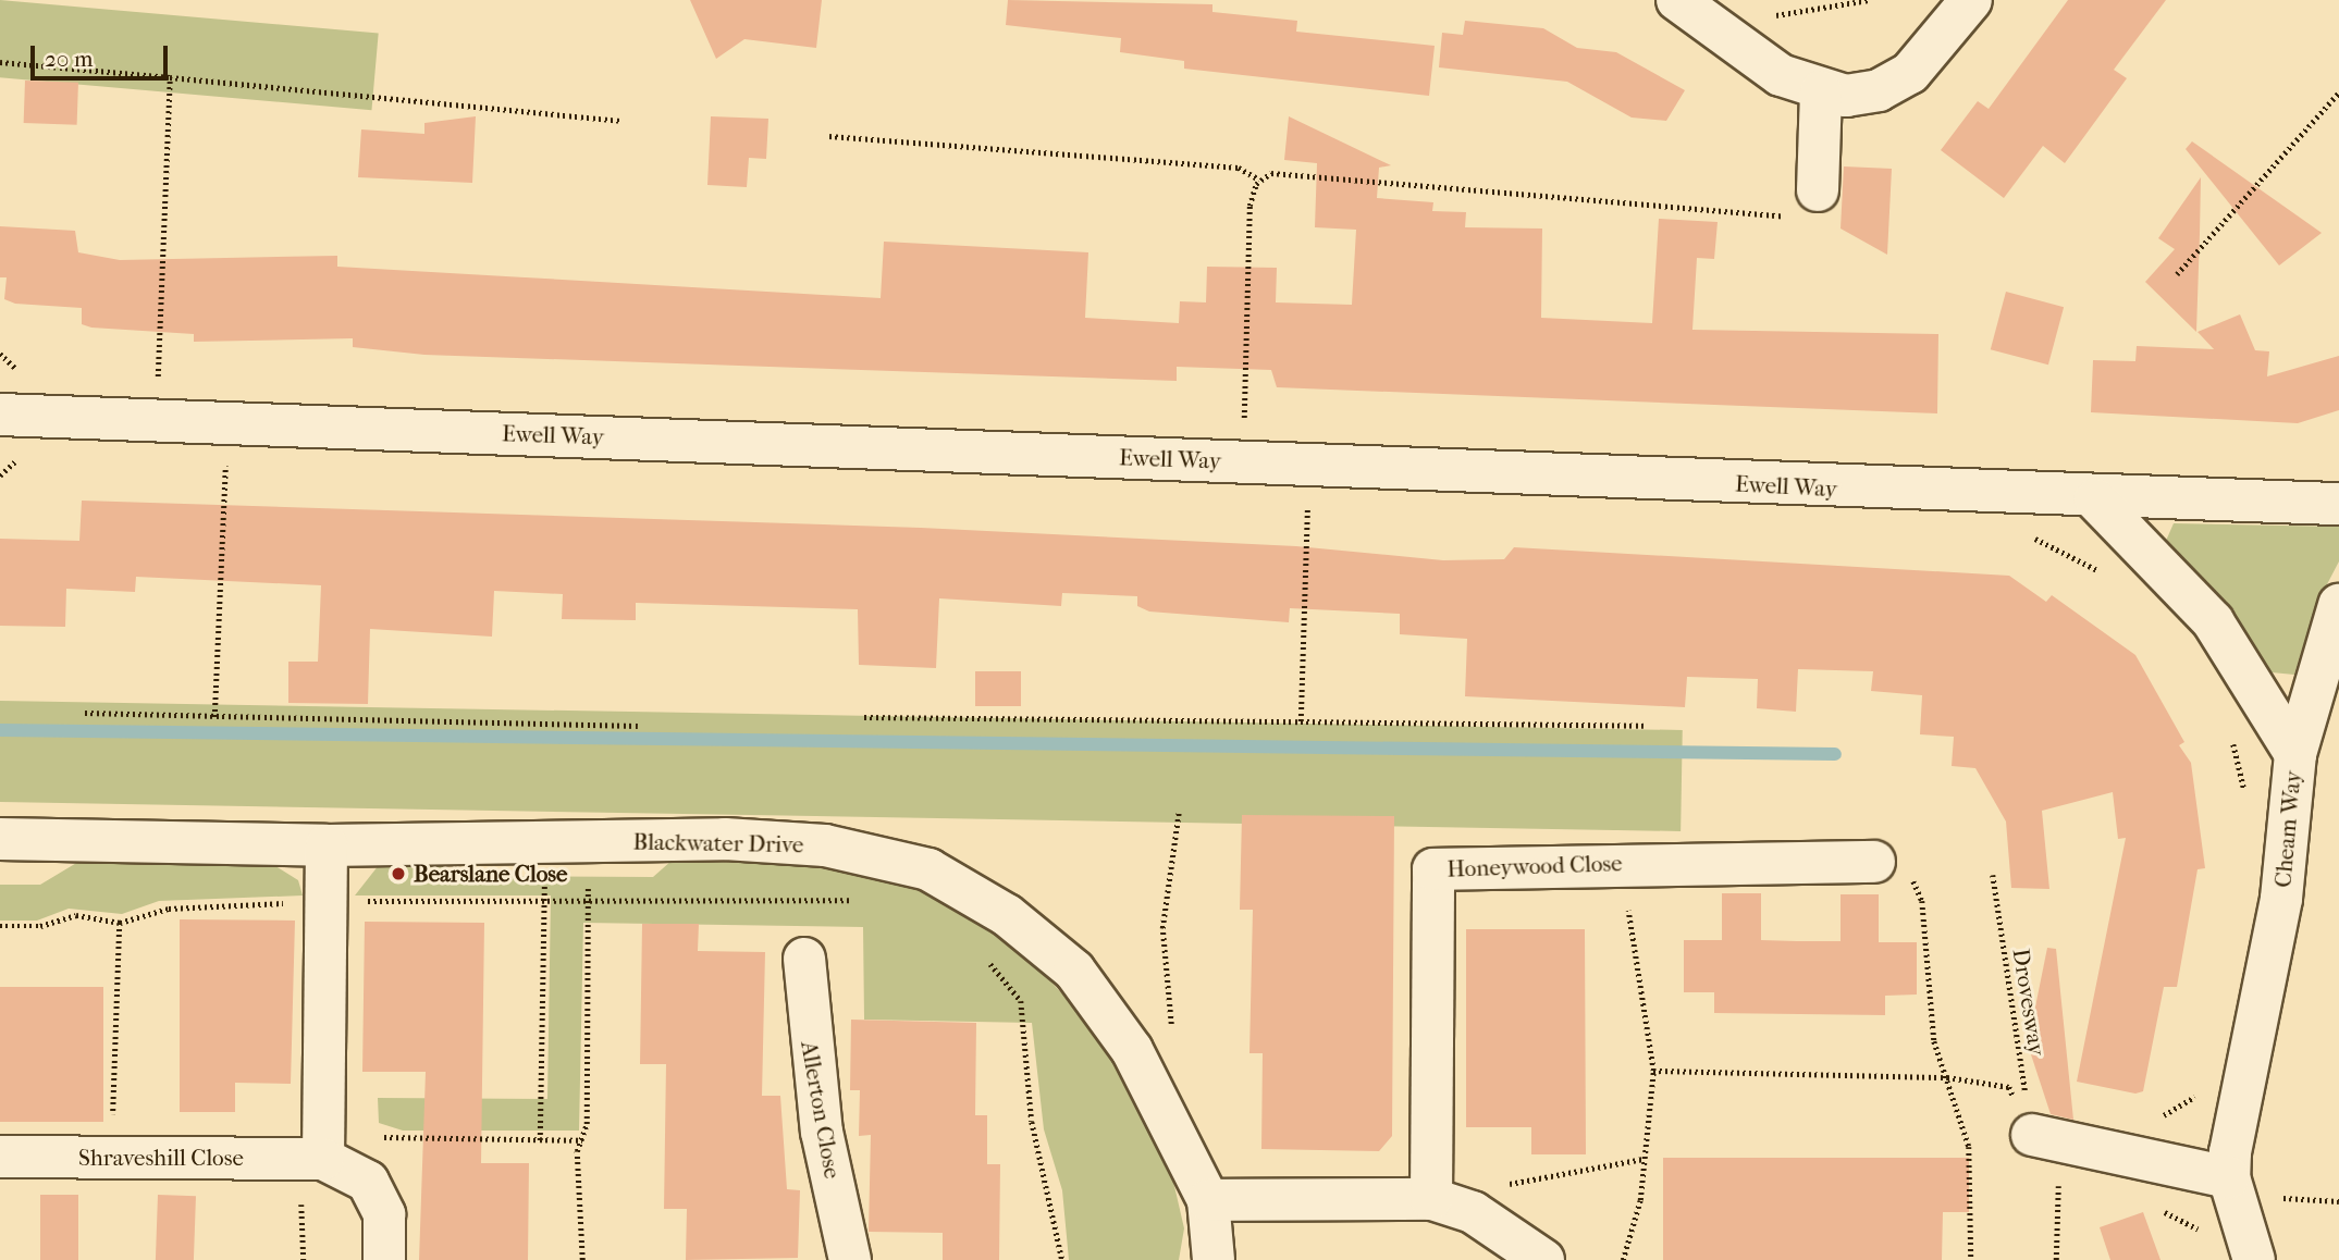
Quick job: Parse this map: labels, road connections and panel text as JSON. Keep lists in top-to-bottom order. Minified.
{"streets":{"street":["Ewell Way","Cheam Way","Blackwater Drive","Honeywood Close","Allerton Close","Shraveshill Close"],"path":["Drovesway"]},"crossings":[["Ewell Way","Cheam Way"]],"places":["Bearslane Close"],"scale_bar":"20 m"}
